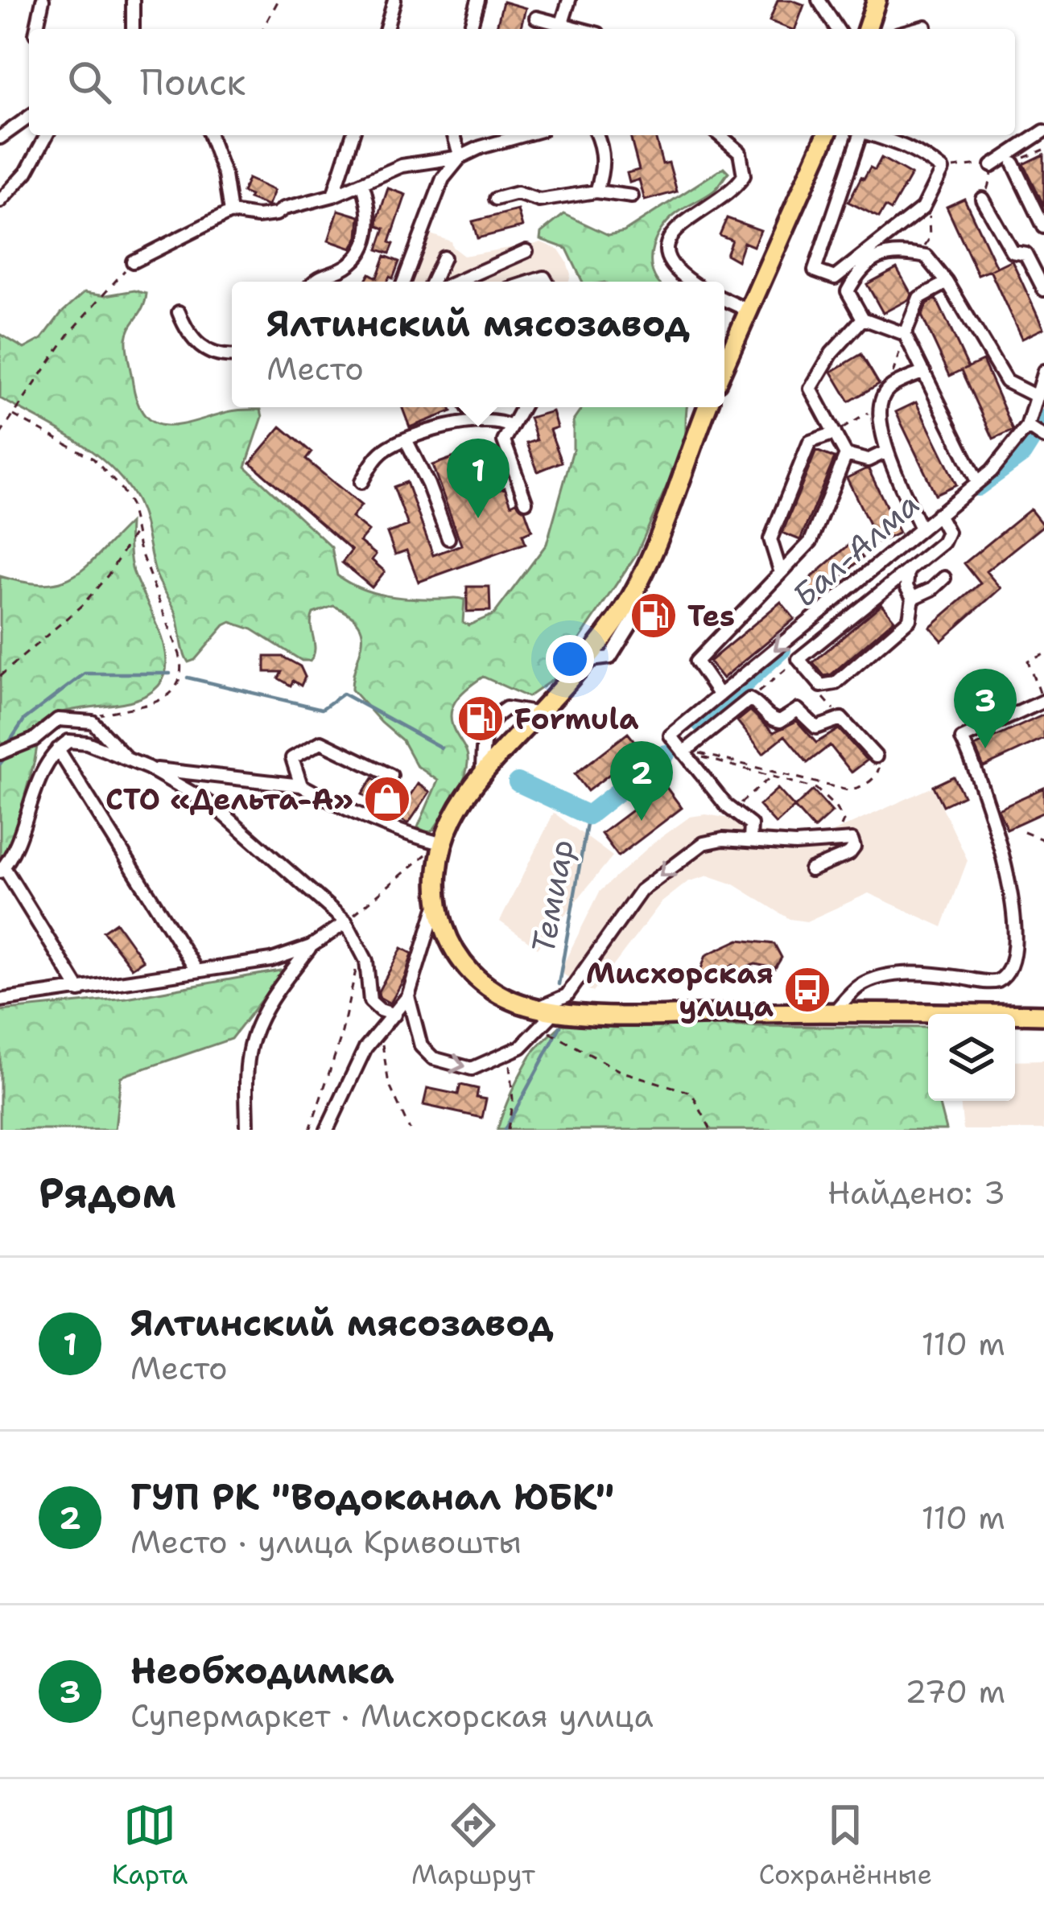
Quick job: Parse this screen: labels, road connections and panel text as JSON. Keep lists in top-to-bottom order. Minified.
{"water":["Бал-Алма","Темиар"],"places":{"fuel station":["Tes","Formula"],"shop":["СТО «Дельта-А»"],"bus stop":["Мисхорская улица"]},"page":{"search":"Поиск","popup":["Ялтинский мясозавод","Место"],"pins":["1","3","2"],"heading":["Рядом","Найдено: 3"],"list":[{"mark":"1","name":"Ялтинский мясозавод","note":"Место","value":"110 m"},{"mark":"2","name":"ГУП РК \"Водоканал ЮБК\"","note":"Место · улица Кривошты","value":"110 m"},{"mark":"3","name":"Необходимка","note":"Супермаркет · Мисхорская улица","value":"270 m"}],"nav":["Карта","Маршрут","Сохранённые"]}}
